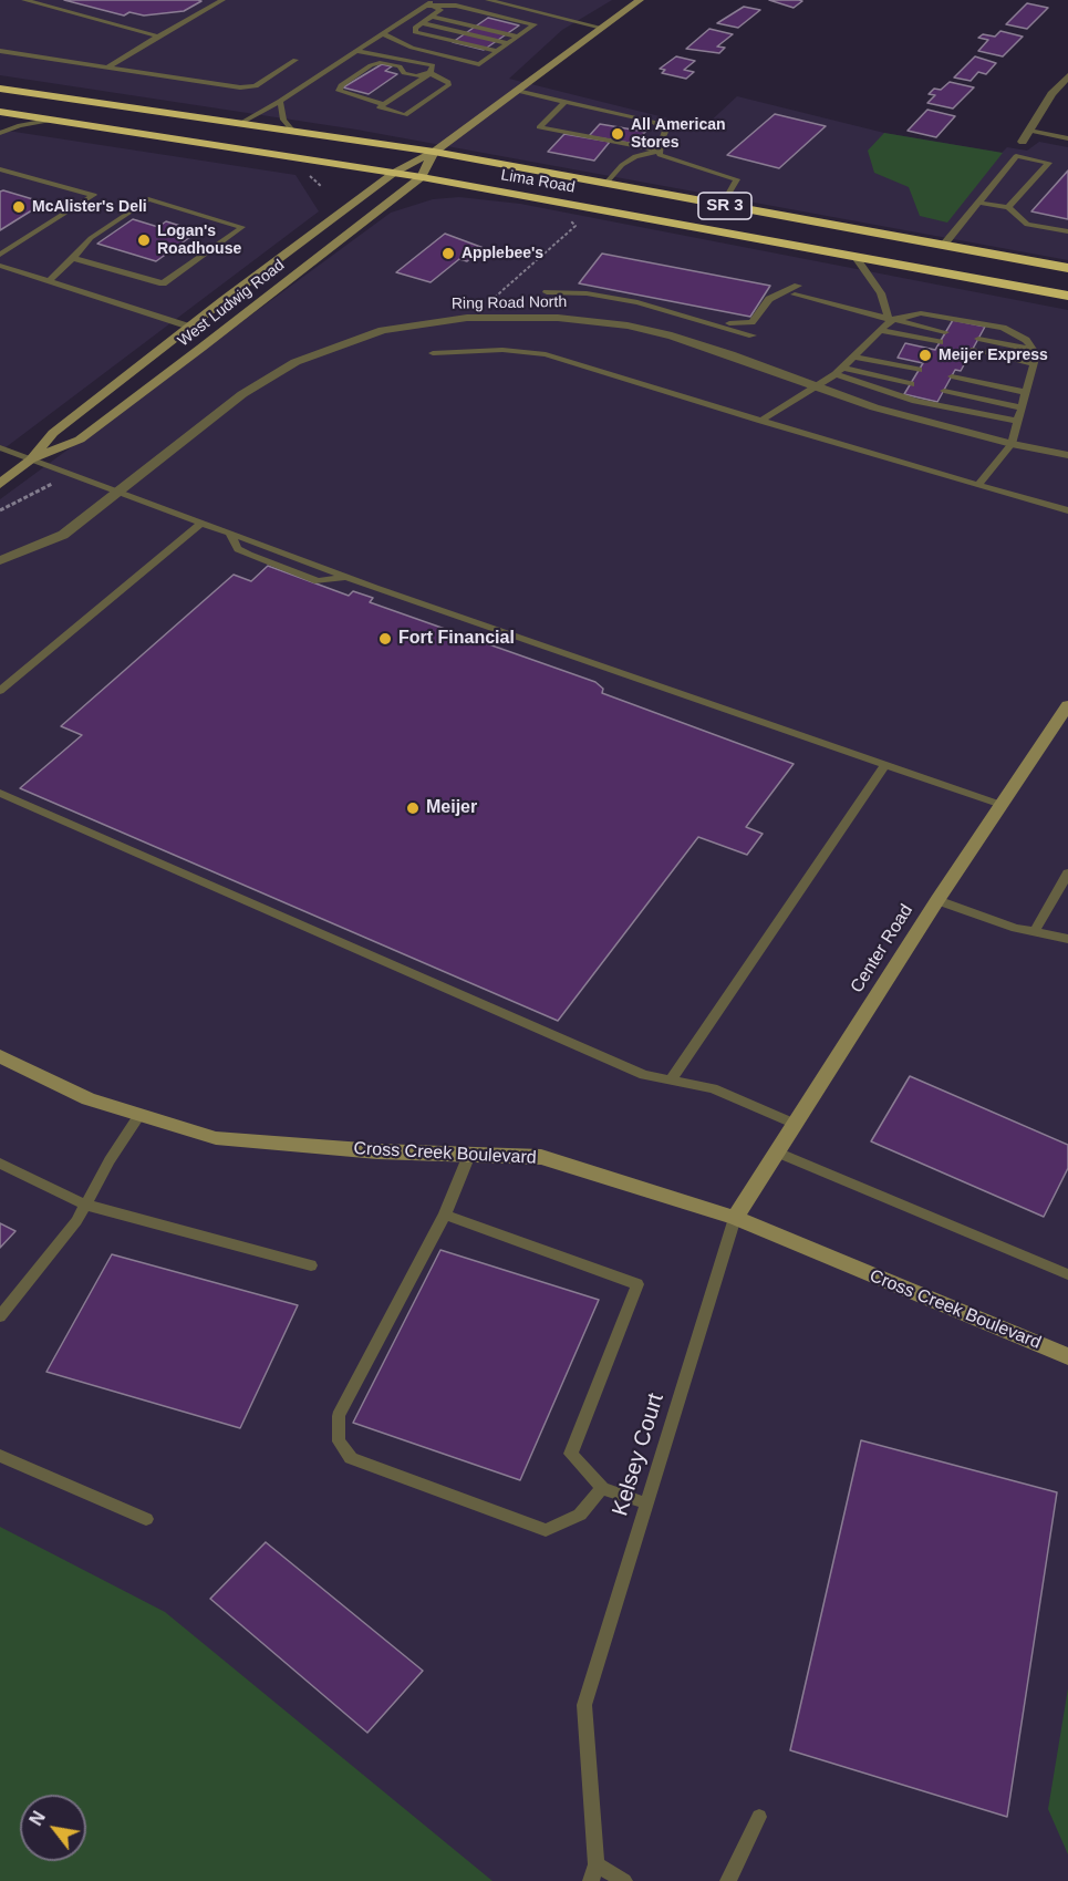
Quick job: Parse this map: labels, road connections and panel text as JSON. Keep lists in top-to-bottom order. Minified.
{"streets":{"highway":["Lima Road","SR 3"],"main road":["West Ludwig Road","Center Road","Cross Creek Boulevard"],"street":["Ring Road North"],"lane":["Kelsey Court"]},"crossings":[["Lima Road","West Ludwig Road"],["Center Road","Cross Creek Boulevard"],["Center Road","Kelsey Court"],["Cross Creek Boulevard","Kelsey Court"]],"places":["All American Stores","McAlister's Deli","Logan's Roadhouse","Applebee's","Meijer Express","Fort Financial","Meijer"],"north":"top left"}
